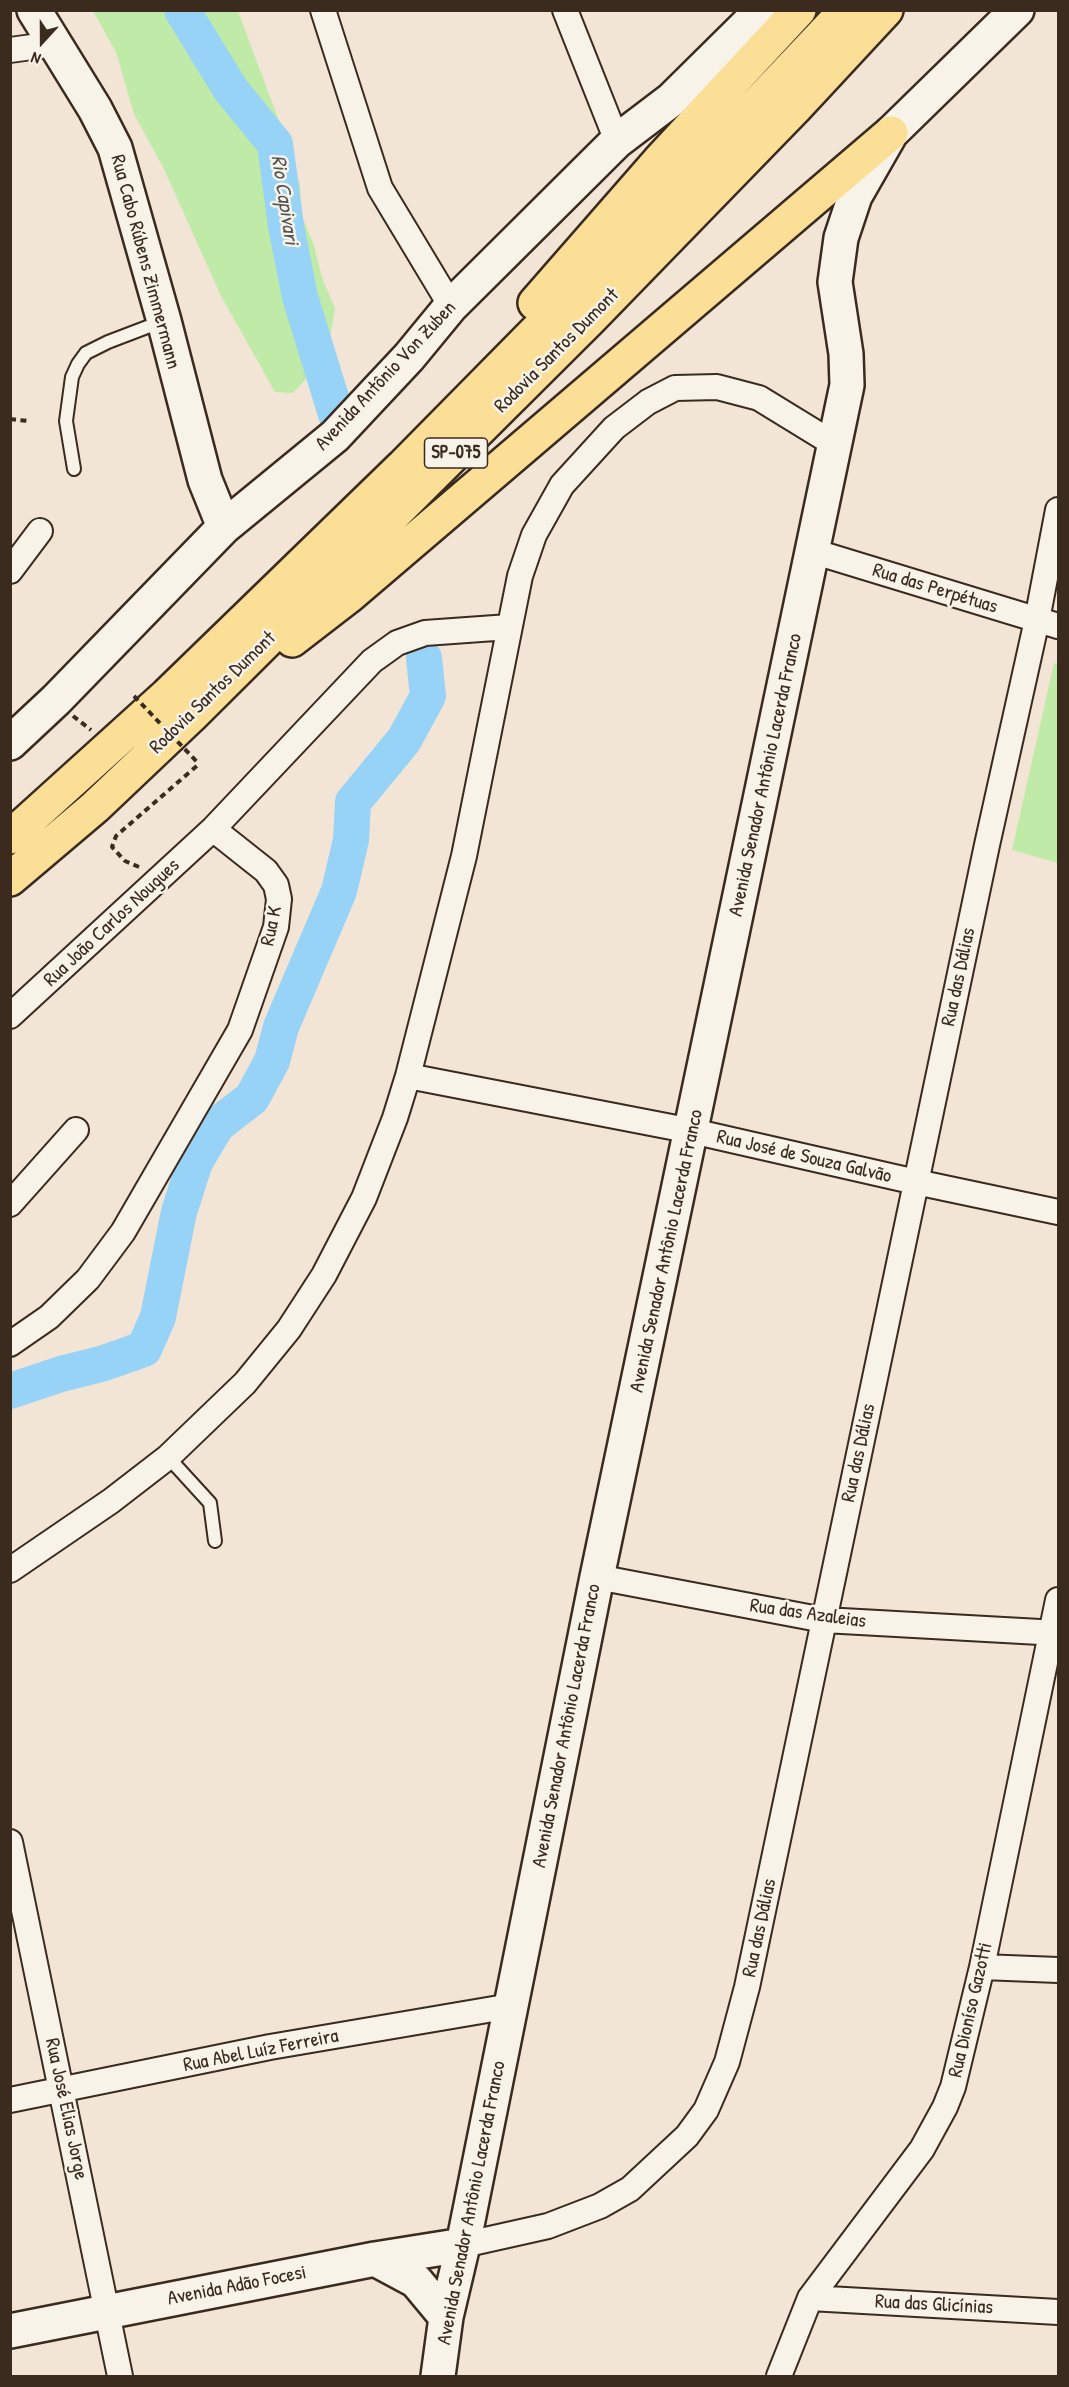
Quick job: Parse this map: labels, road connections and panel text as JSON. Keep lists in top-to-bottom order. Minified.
{"streets":{"highway":["Rodovia Santos Dumont","SP-075"],"street":["Rua Cabo Rúbens Zimmermann","Avenida Antônio Von Zuben","Rua das Perpétuas","Avenida Senador Antônio Lacerda Franco","Rua João Carlos Nougues","Rua K","Rua das Dálias","Rua José de Souza Galvão","Rua das Azaleias","Rua Dioníso Gazotti","Rua Abel Luíz Ferreira","Rua José Elias Jorge","Avenida Adão Focesi","Rua das Glicínias"]},"crossings":[["Rua Cabo Rúbens Zimmermann","Avenida Antônio Von Zuben"],["Rua das Perpétuas","Avenida Senador Antônio Lacerda Franco"],["Rua das Perpétuas","Rua das Dálias"],["Avenida Senador Antônio Lacerda Franco","Rua das Dálias"],["Avenida Senador Antônio Lacerda Franco","Rua José de Souza Galvão"],["Avenida Senador Antônio Lacerda Franco","Rua das Azaleias"],["Avenida Senador Antônio Lacerda Franco","Rua Abel Luíz Ferreira"],["Avenida Senador Antônio Lacerda Franco","Avenida Adão Focesi"],["Rua João Carlos Nougues","Rua K"],["Rua das Dálias","Rua José de Souza Galvão"],["Rua das Dálias","Rua das Azaleias"],["Rua das Dálias","Avenida Adão Focesi"],["Rua das Azaleias","Rua Dioníso Gazotti"],["Rua Dioníso Gazotti","Rua das Glicínias"],["Rua Abel Luíz Ferreira","Rua José Elias Jorge"],["Rua José Elias Jorge","Avenida Adão Focesi"]],"water":["Rio Capivari"],"north":"bottom"}
